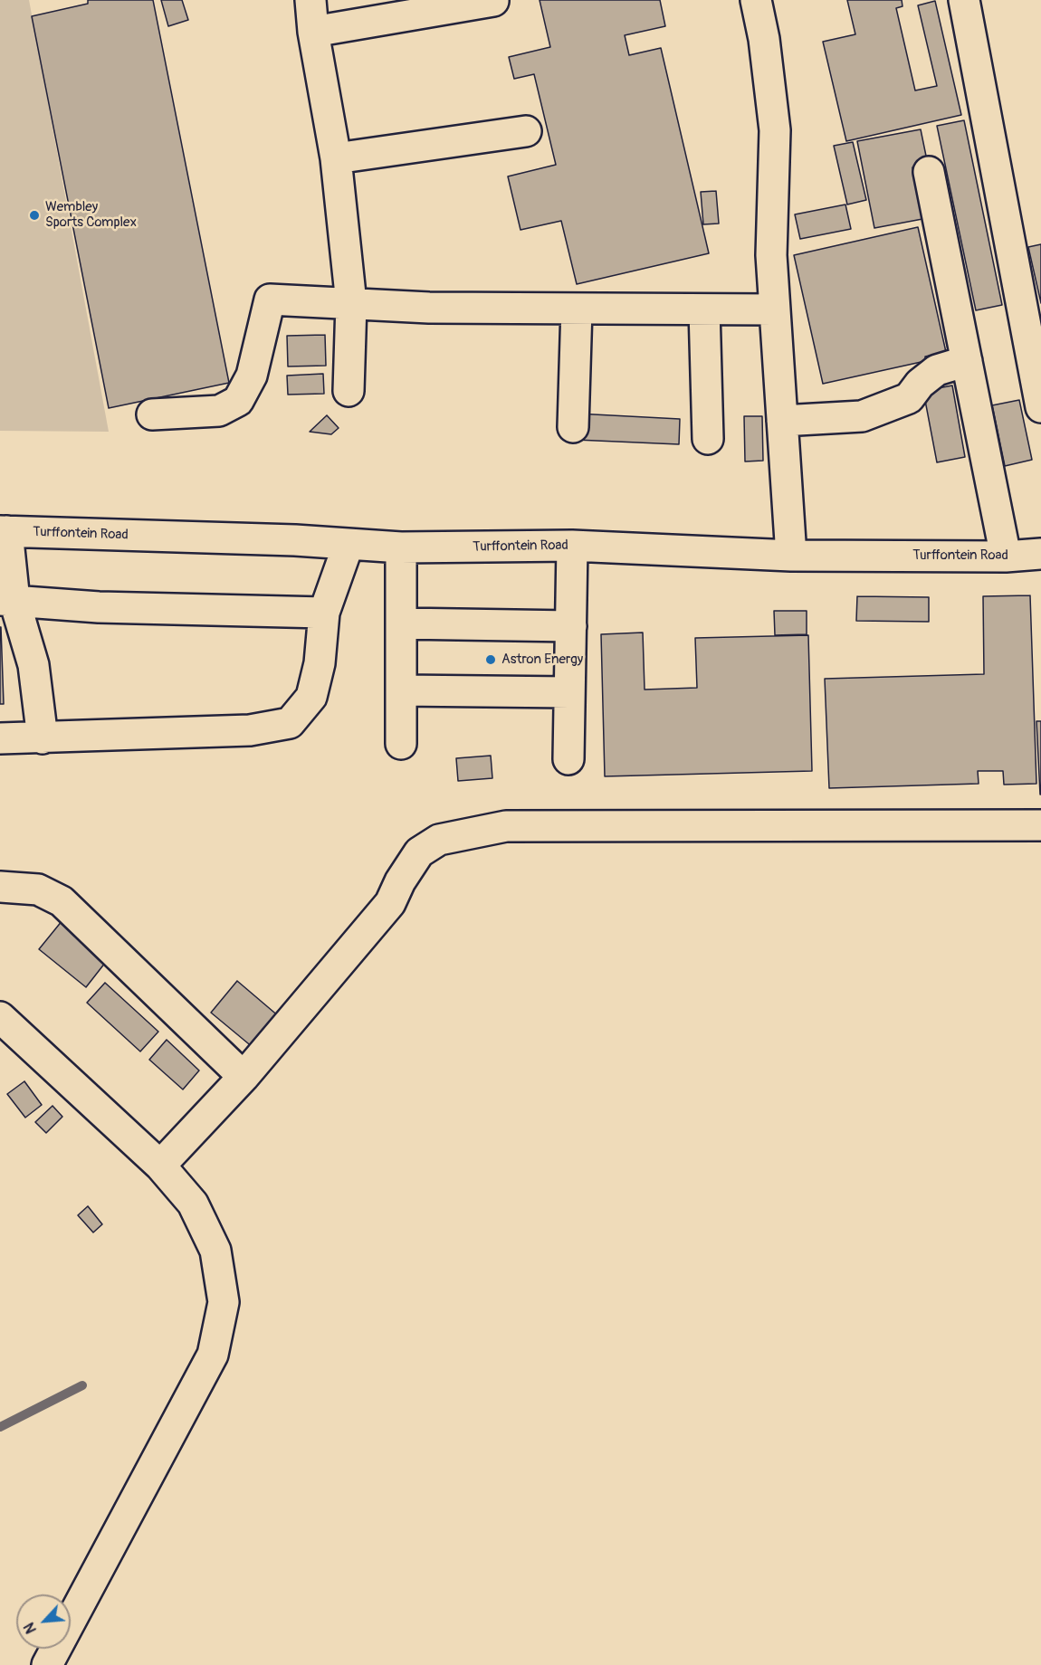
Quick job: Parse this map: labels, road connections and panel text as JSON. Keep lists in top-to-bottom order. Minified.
{"streets":{"street":["Turffontein Road"]},"places":["Wembley Sports Complex","Astron Energy"],"north":"bottom left"}
